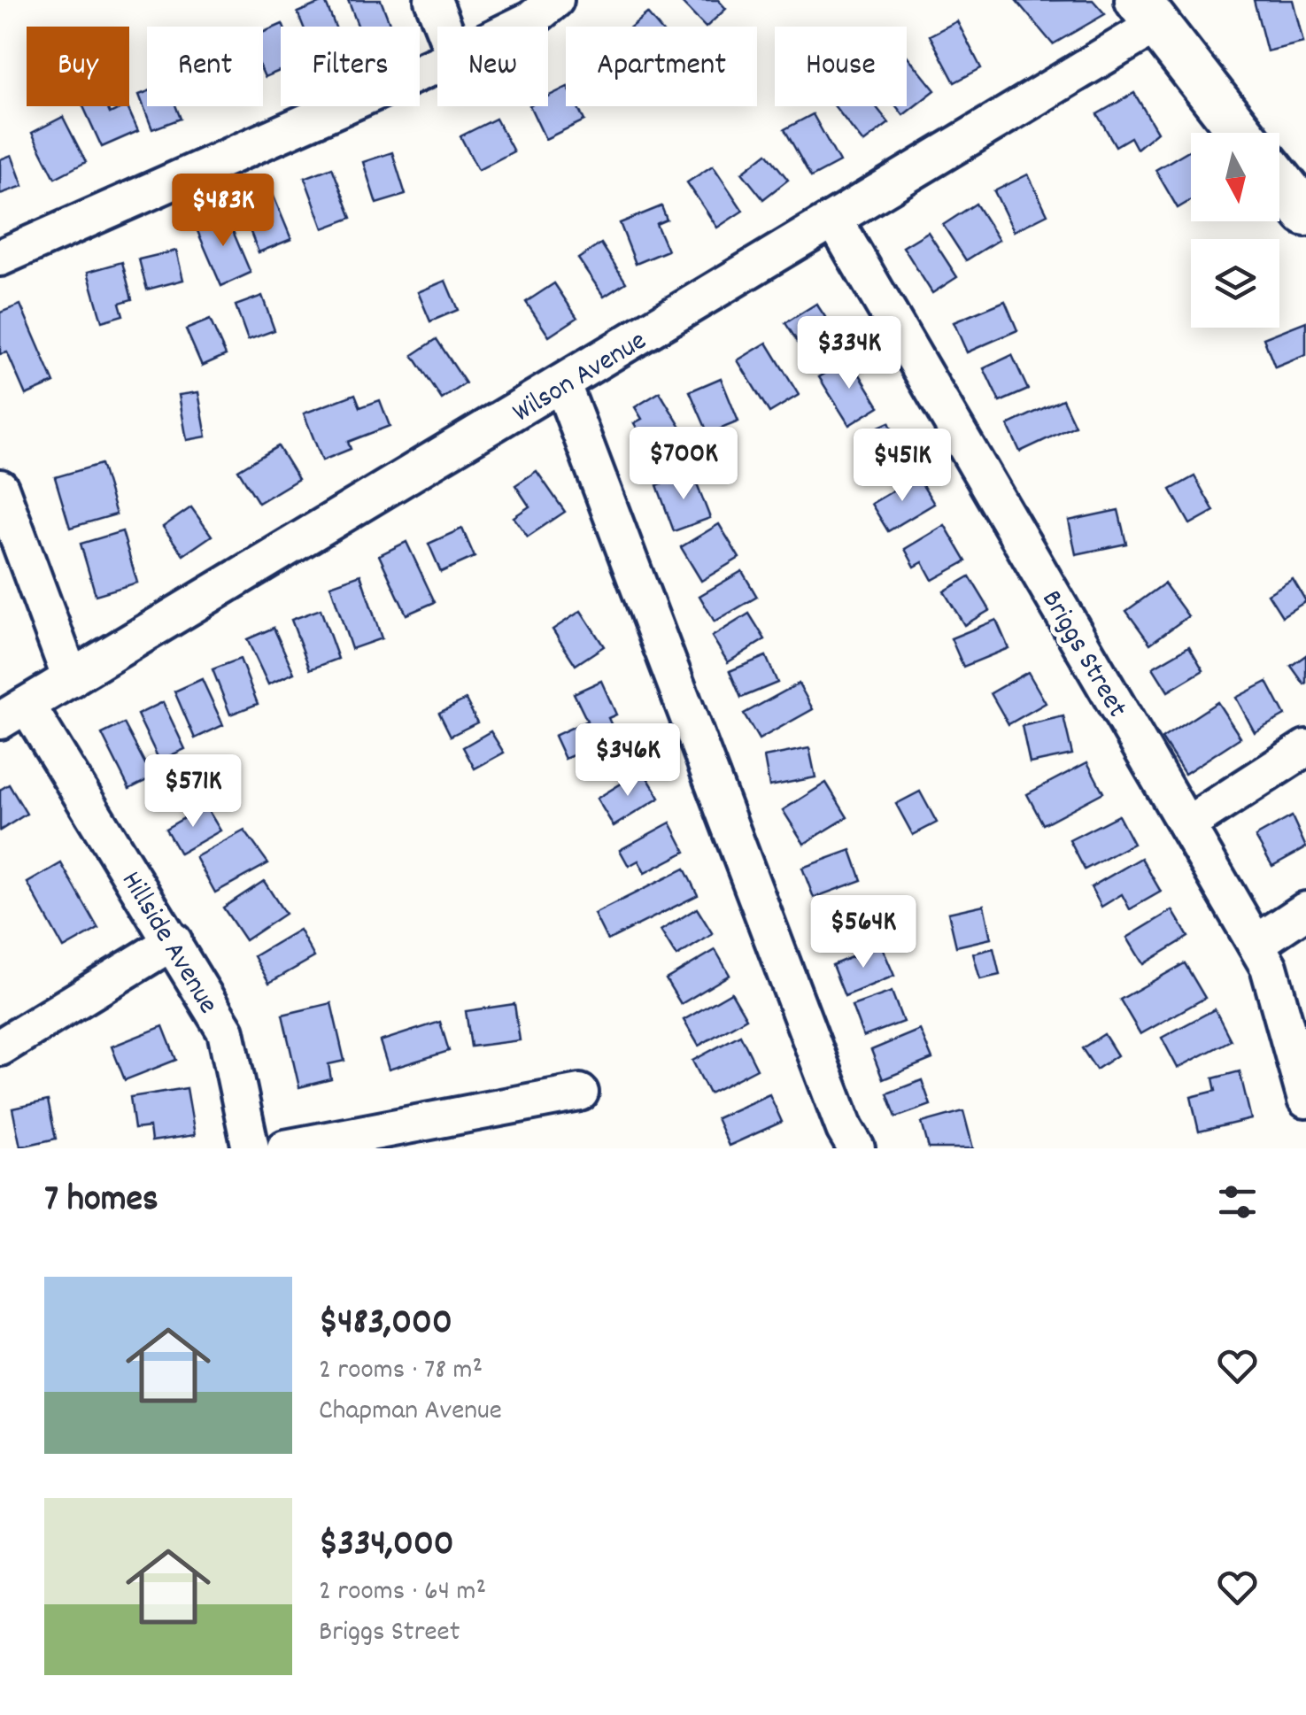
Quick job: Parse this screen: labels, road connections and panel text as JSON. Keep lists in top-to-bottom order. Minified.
{"streets":{"street":["Wilson Avenue","Briggs Street","Hillside Avenue"]},"crossings":[["Wilson Avenue","Briggs Street"],["Wilson Avenue","Hillside Avenue"]],"north":"bottom","page":{"chip":["Buy","Rent","Filters","New","Apartment","House"],"price":["$483K","$334K","$700K","$451K","$346K","$571K","$564K"],"heading":"7 homes","list":[{"name":"$483,000","note":"2 rooms · 78 m² · Chapman Avenue"},{"name":"$334,000","note":"2 rooms · 64 m² · Briggs Street"}]}}
